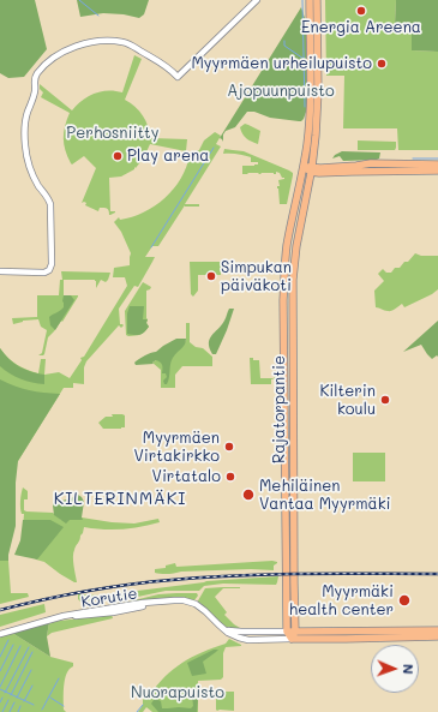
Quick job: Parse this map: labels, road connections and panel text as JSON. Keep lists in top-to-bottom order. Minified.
{"streets":{"main road":["Rajatorpantie"],"street":["Korutie"]},"crossings":[["Rajatorpantie","Korutie"]],"districts":["KILTERINMÄKI"],"parks":["Ajopuunpuisto","Perhosniitty","Nuorapuisto"],"places":["Energia Areena","Myyrmäen urheilupuisto","Play arena","Simpukan päiväkoti","Kilterin koulu","Myyrmäen Virtakirkko","Virtatalo","Mehiläinen Vantaa Myyrmäki","Myyrmäki health center"],"north":"right"}
